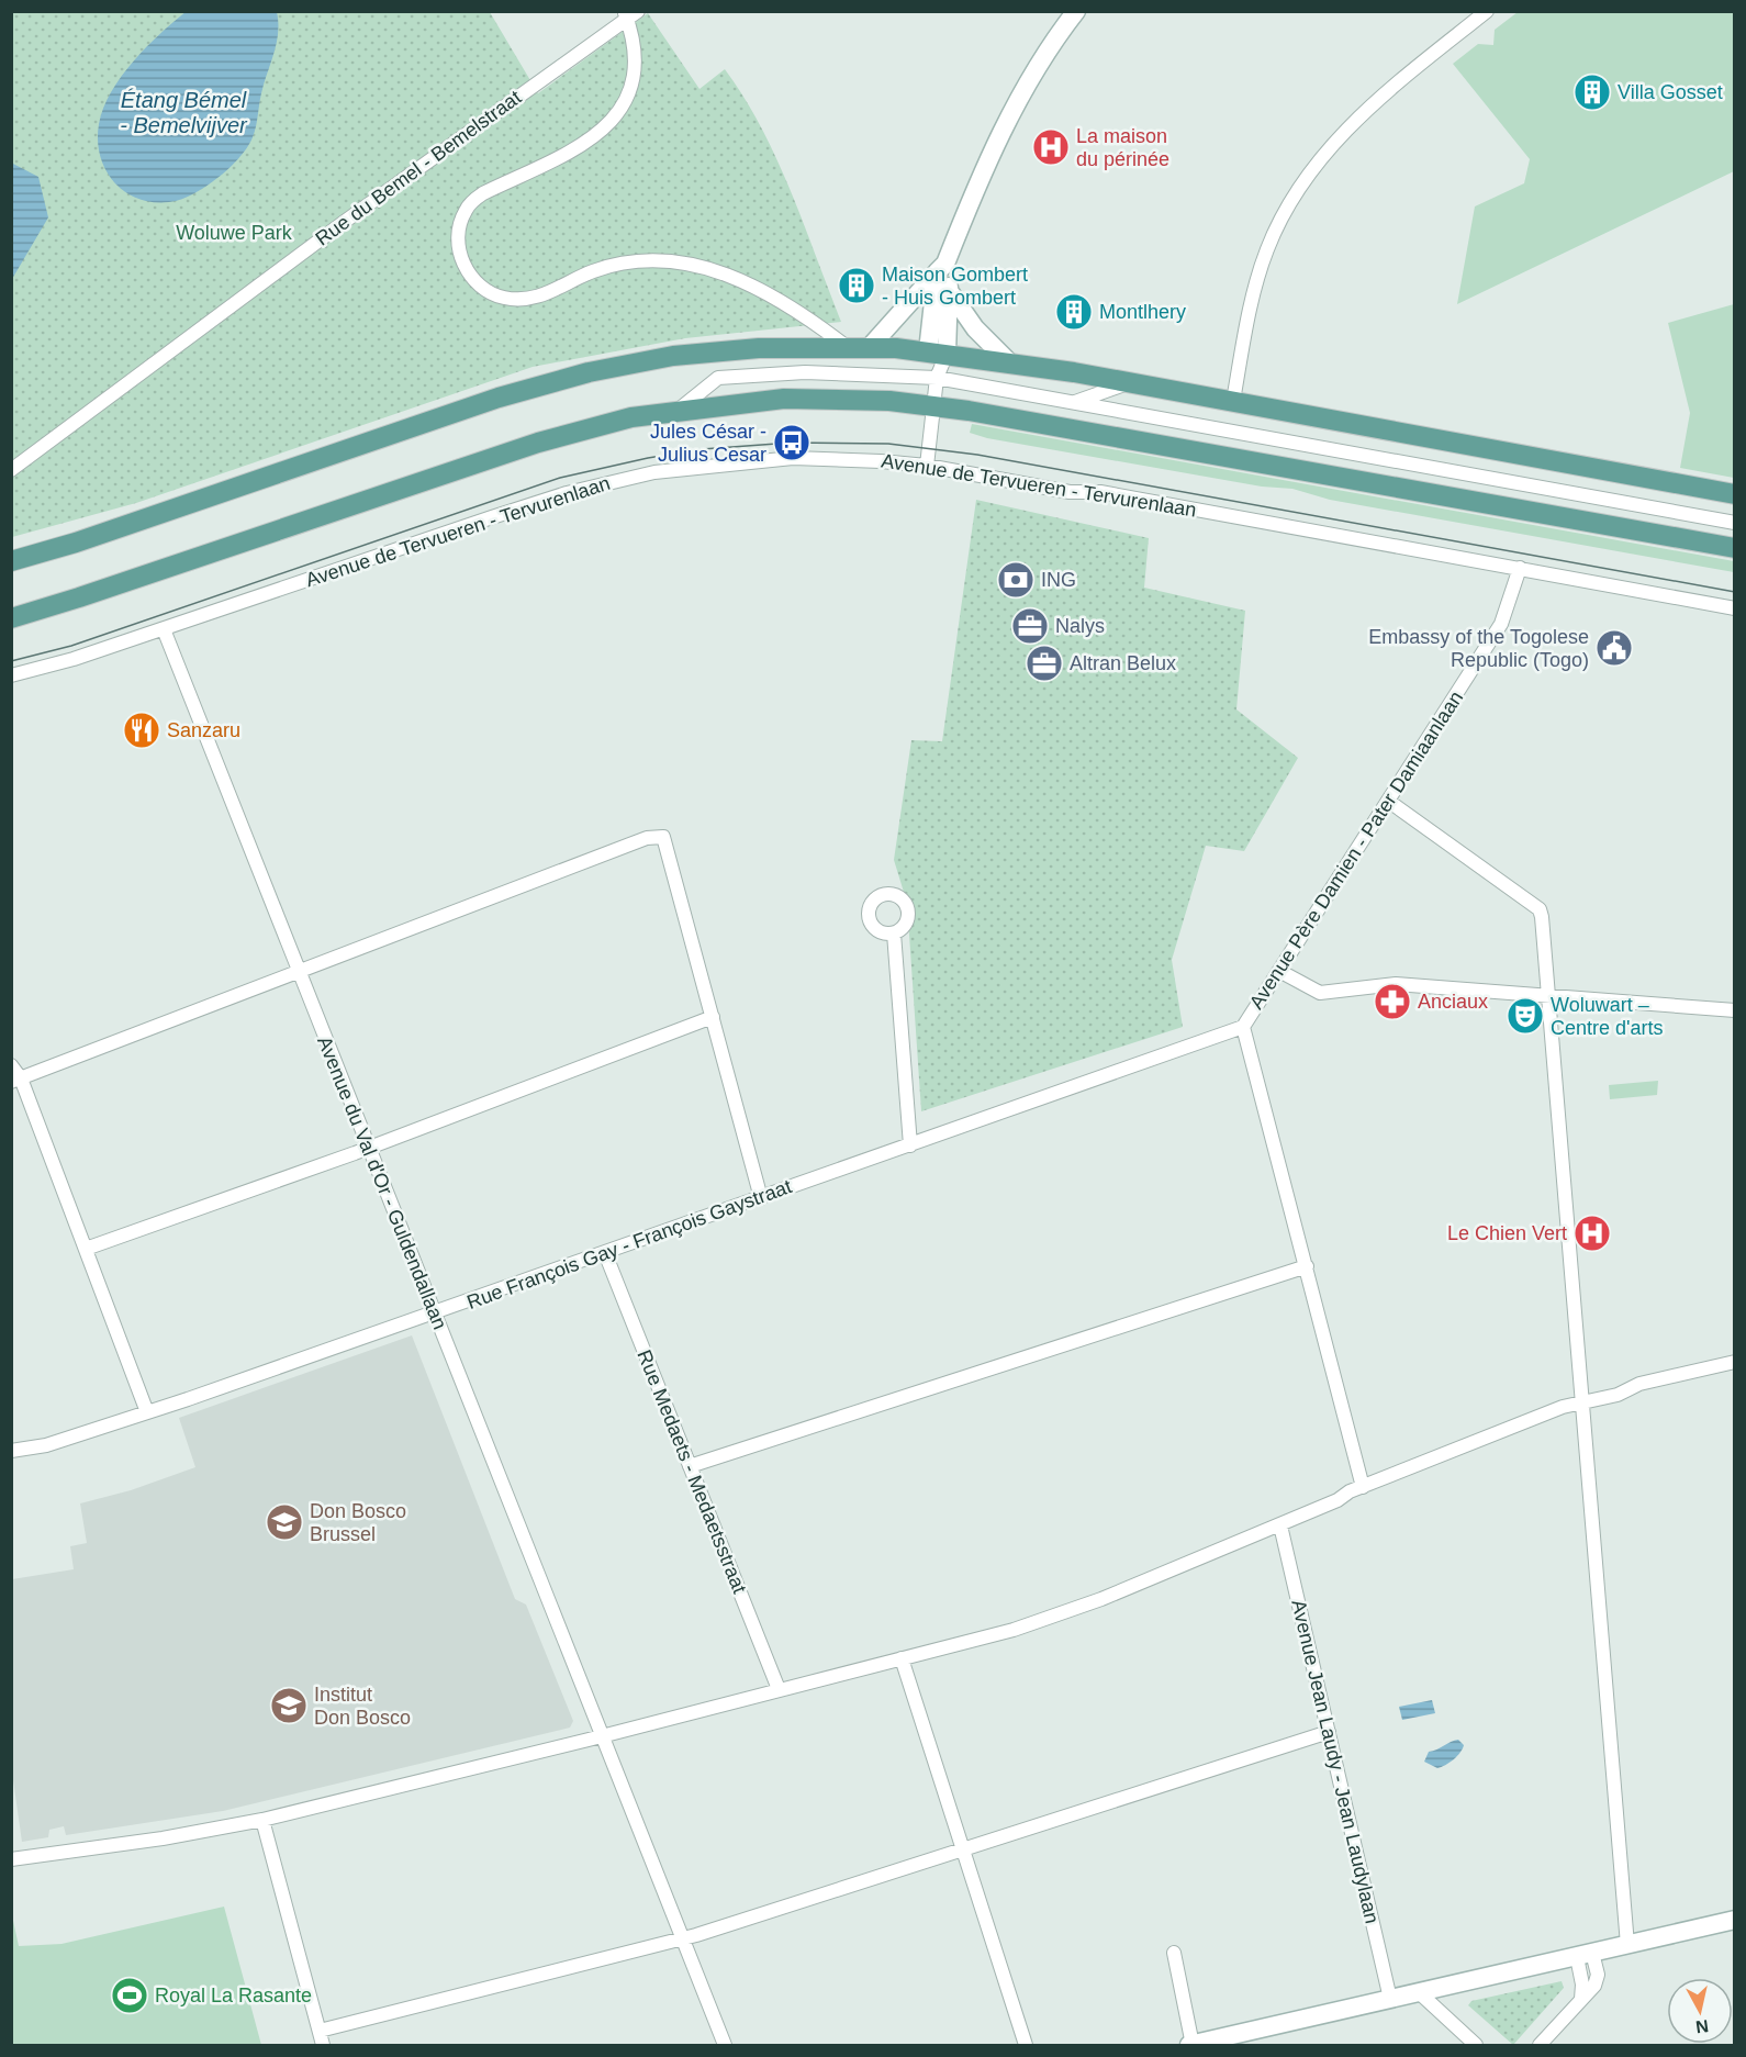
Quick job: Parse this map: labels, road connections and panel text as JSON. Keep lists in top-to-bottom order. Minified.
{"streets":{"street":["Rue du Bemel - Bemelstraat","Avenue de Tervueren - Tervurenlaan","Avenue Père Damien - Pater Damiaanlaan","Avenue du Val d'Or - Guldendallaan","Rue François Gay - François Gaystraat","Rue Medaets - Medaetsstraat","Avenue Jean Laudy - Jean Laudylaan"]},"crossings":[["Avenue de Tervueren - Tervurenlaan","Avenue Père Damien - Pater Damiaanlaan"],["Avenue de Tervueren - Tervurenlaan","Avenue du Val d'Or - Guldendallaan"],["Avenue Père Damien - Pater Damiaanlaan","Rue François Gay - François Gaystraat"],["Avenue du Val d'Or - Guldendallaan","Rue François Gay - François Gaystraat"],["Rue François Gay - François Gaystraat","Rue Medaets - Medaetsstraat"]],"water":["Étang Bémel - Bemelvijver"],"parks":["Woluwe Park"],"places":{"building":["Villa Gosset","Maison Gombert - Huis Gombert","Montlhery"],"hospital":["La maison du périnée","Le Chien Vert"],"bus stop":["Jules César - Julius Cesar"],"bank":["ING"],"office":["Nalys","Altran Belux"],"public building":["Embassy of the Togolese Republic (Togo)"],"restaurant":["Sanzaru"],"pharmacy":["Anciaux"],"theatre":["Woluwart – Centre d'arts"],"school or university":["Don Bosco Brussel","Institut Don Bosco"],"sports":["Royal La Rasante"]},"north":"bottom"}
